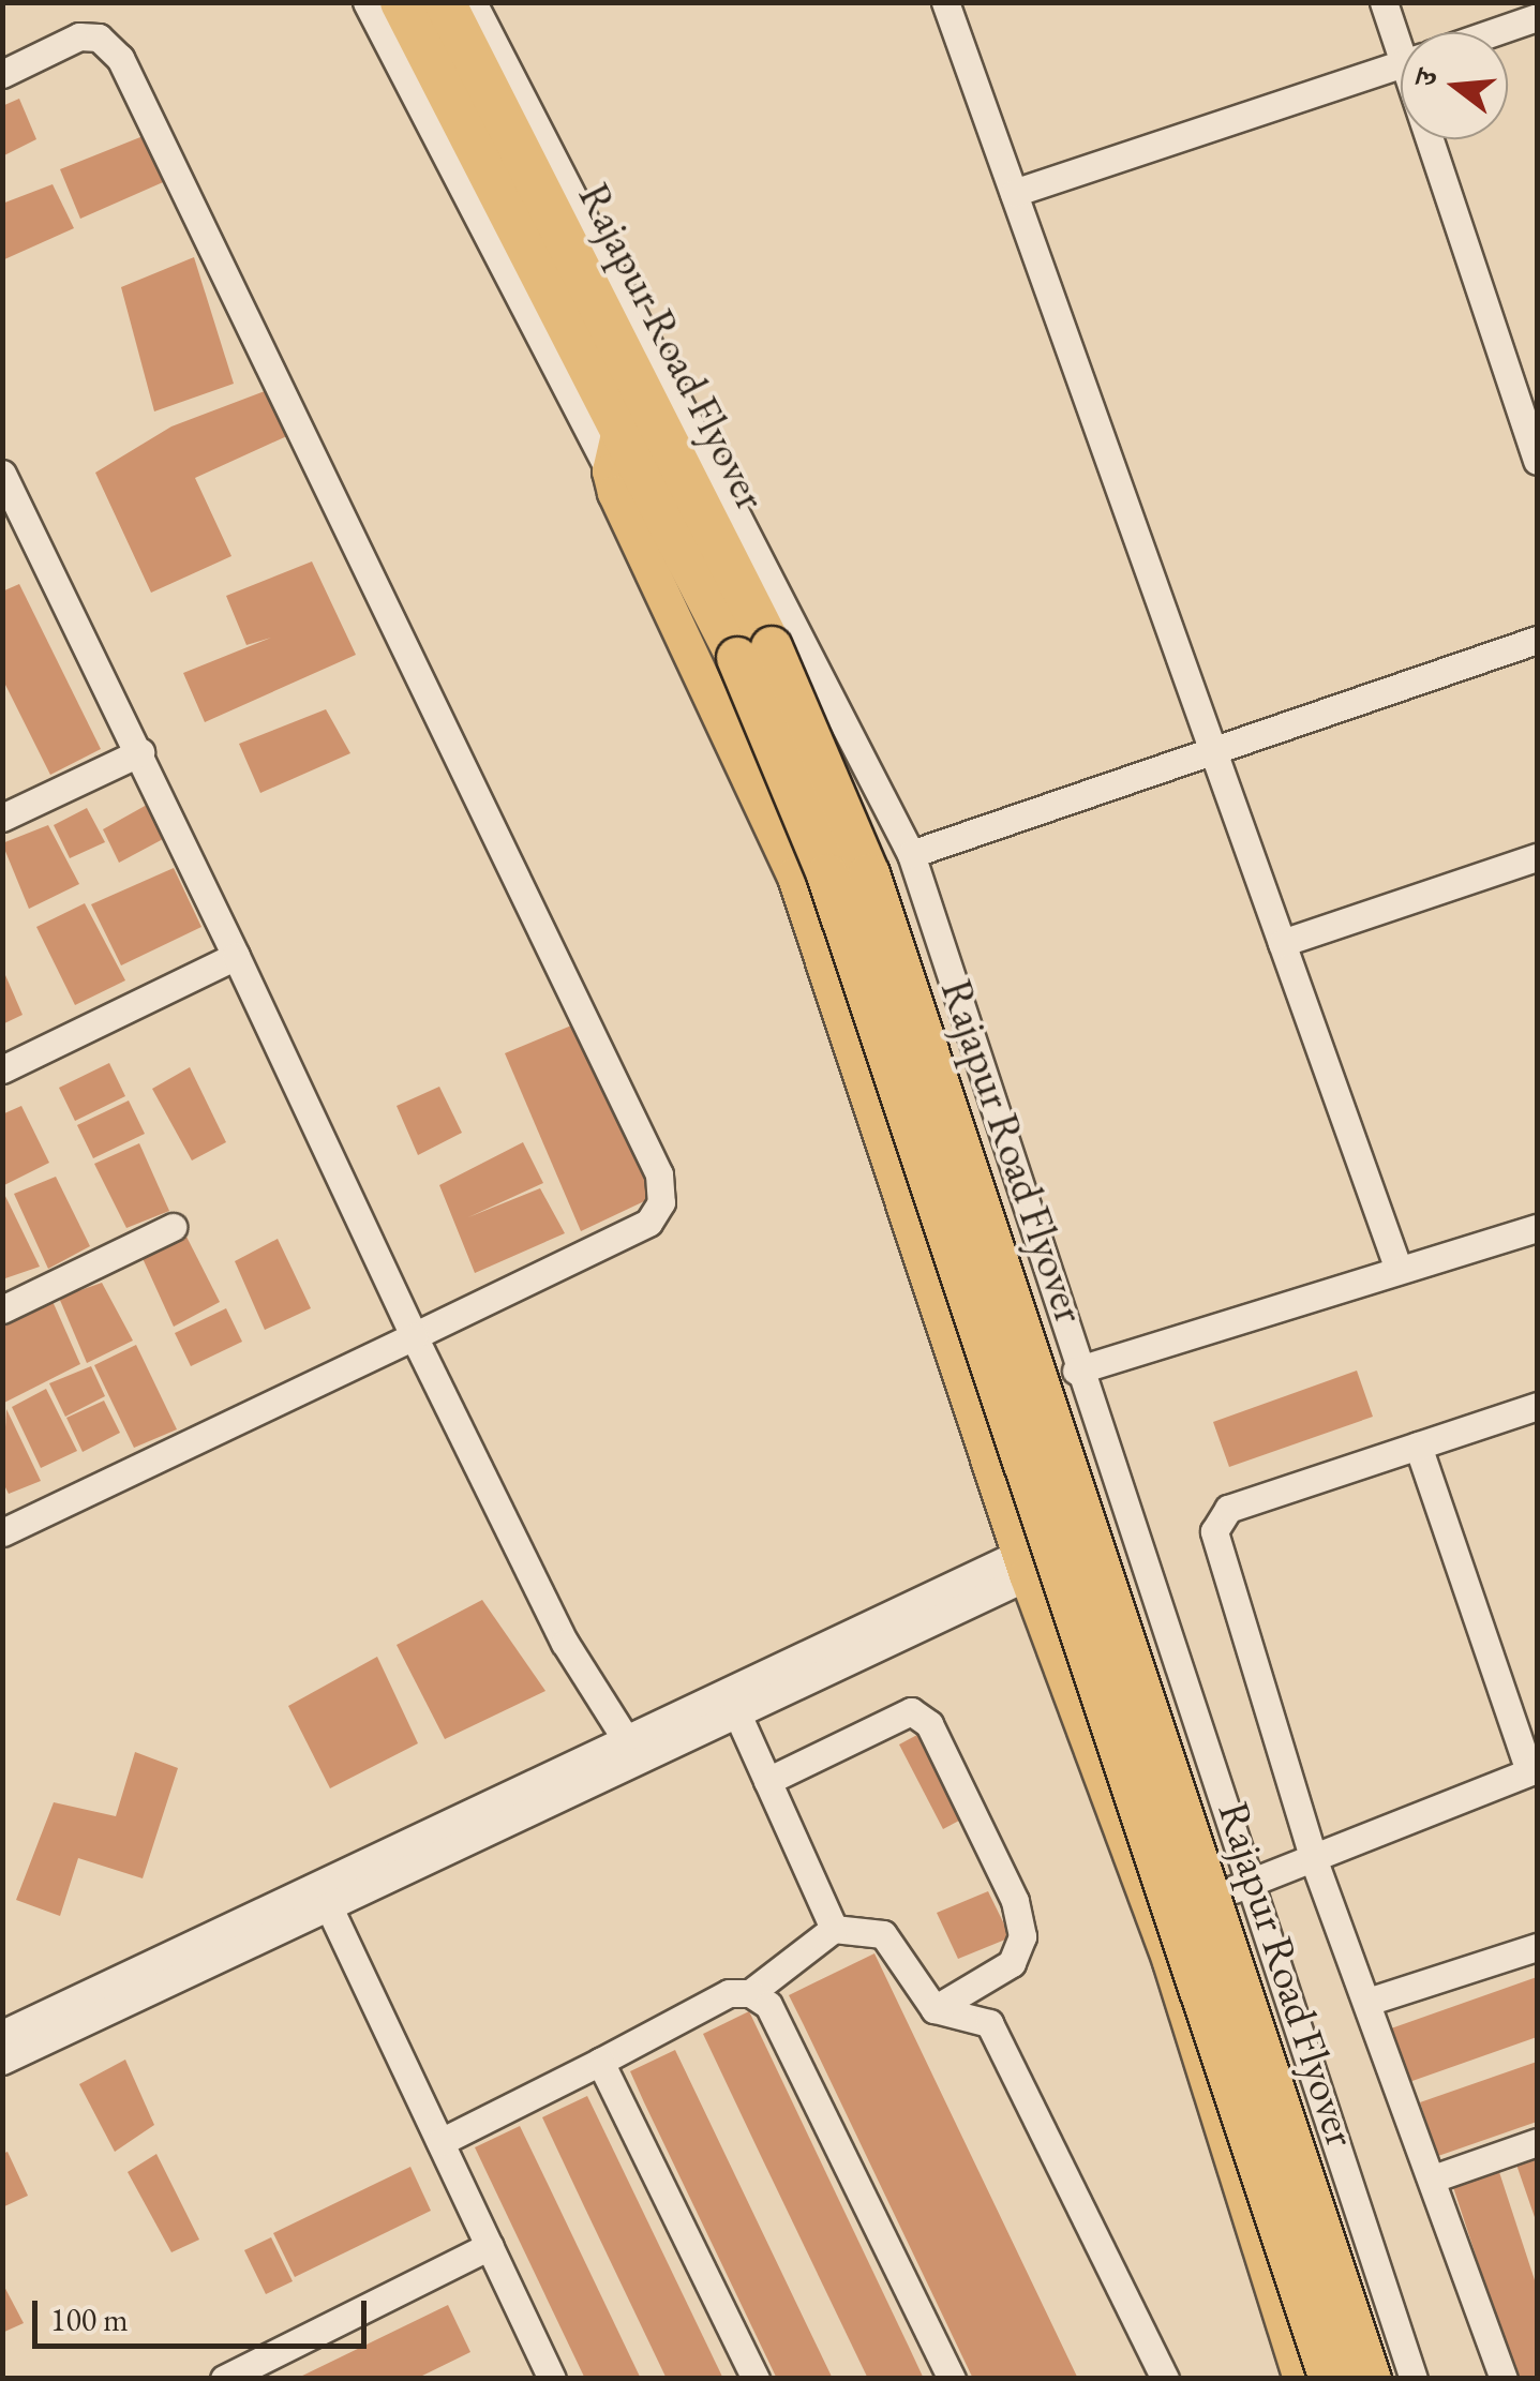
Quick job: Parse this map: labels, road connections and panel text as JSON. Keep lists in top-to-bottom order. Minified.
{"streets":{"highway":["Rajapur Road Flyover"]},"scale_bar":"100 m","north":"left"}
